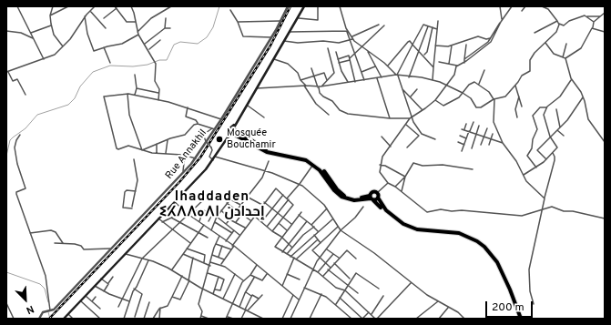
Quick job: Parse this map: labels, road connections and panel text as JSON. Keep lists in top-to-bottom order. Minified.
{"streets":{"street":["Rue Annakhil"]},"districts":["Ihaddaden ⵉⵃⴷⴷⴰⴷⵏ إحدادن"],"places":["Mosquée Bouchamir"],"scale_bar":"200 m","north":"bottom right"}
